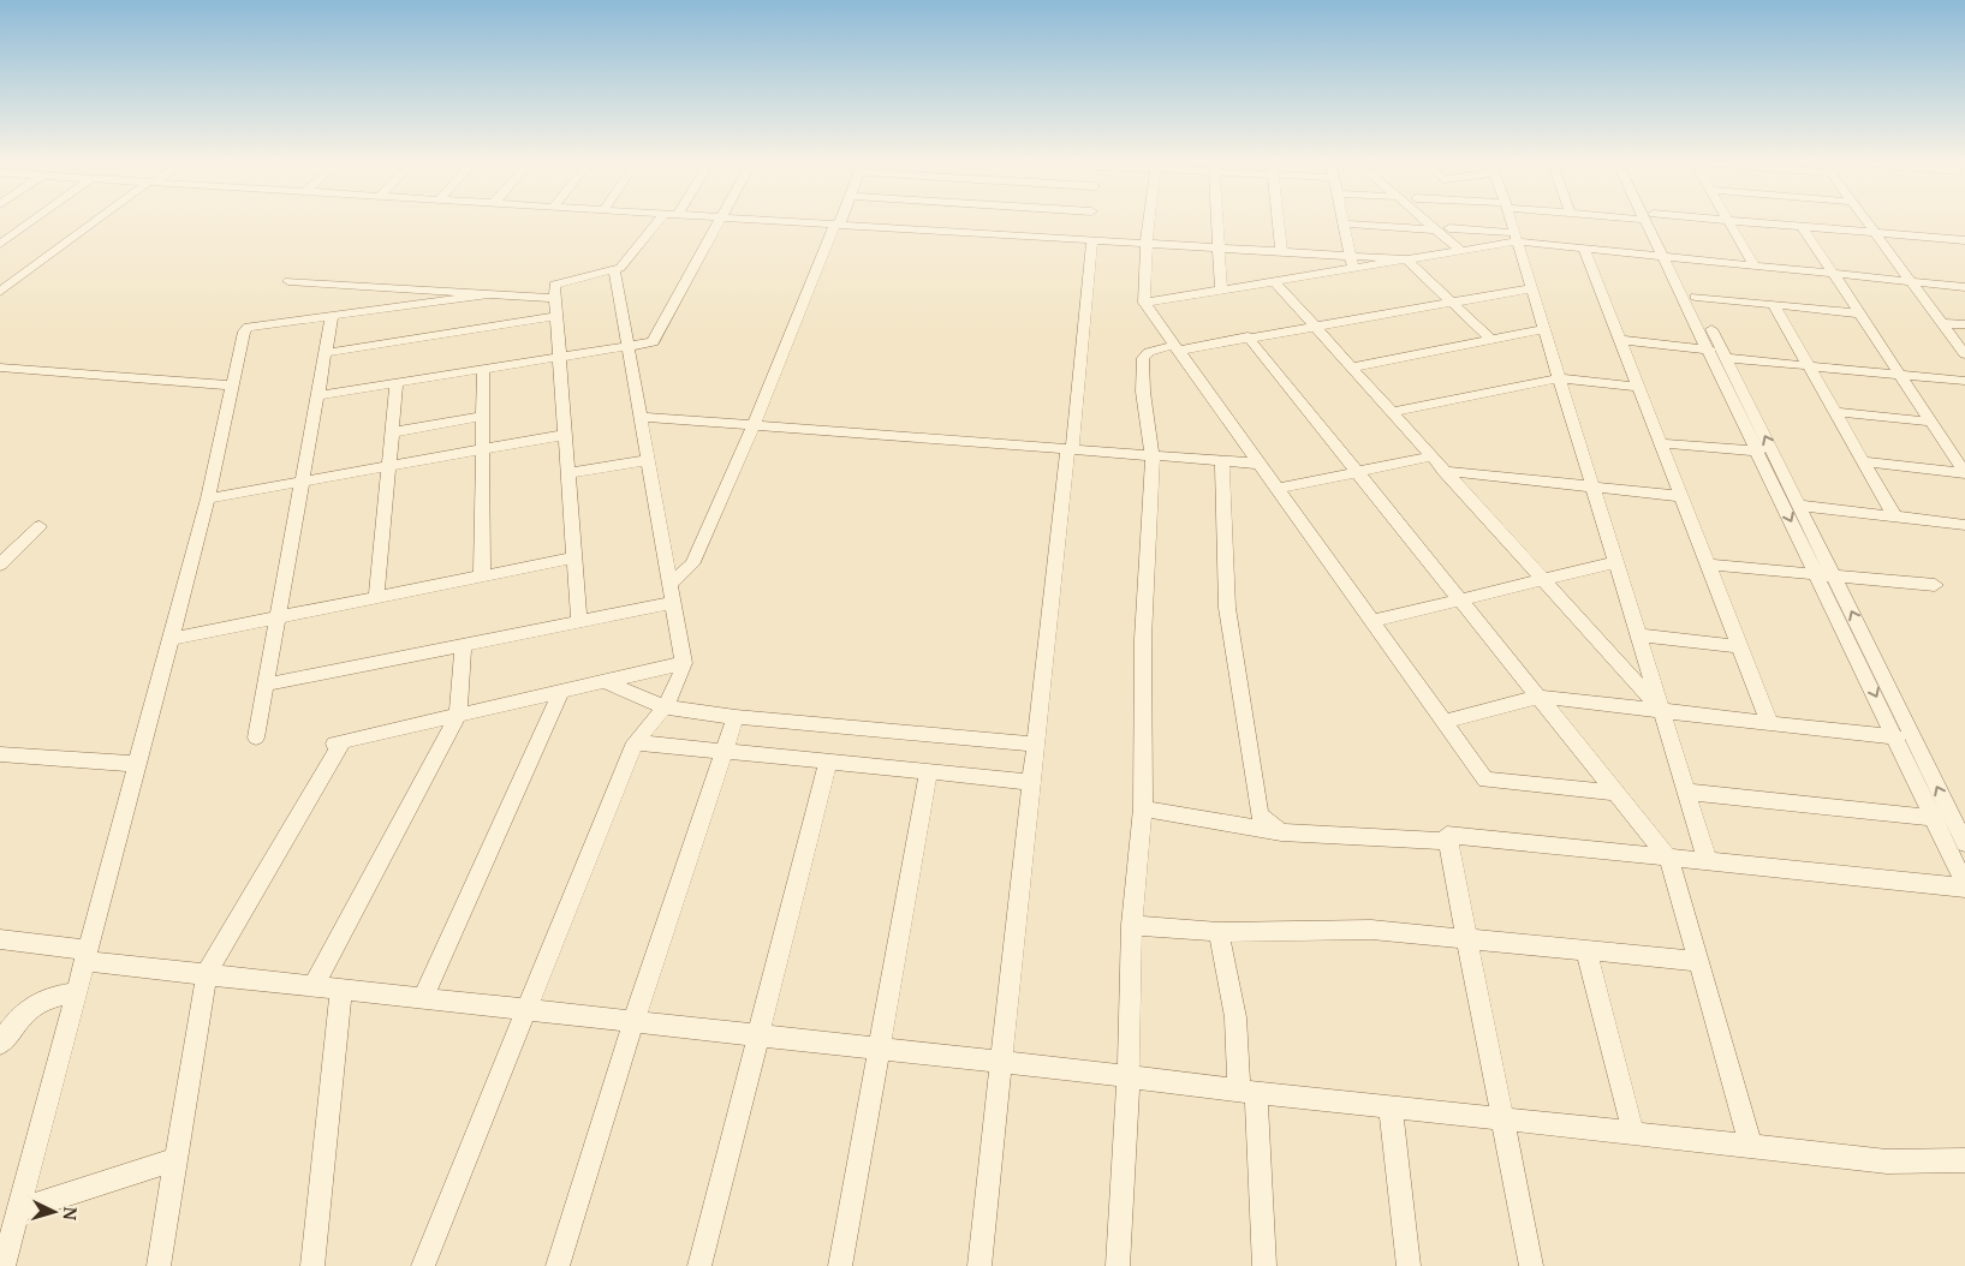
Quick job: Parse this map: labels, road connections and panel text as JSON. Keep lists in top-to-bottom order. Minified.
{"north":"right"}
